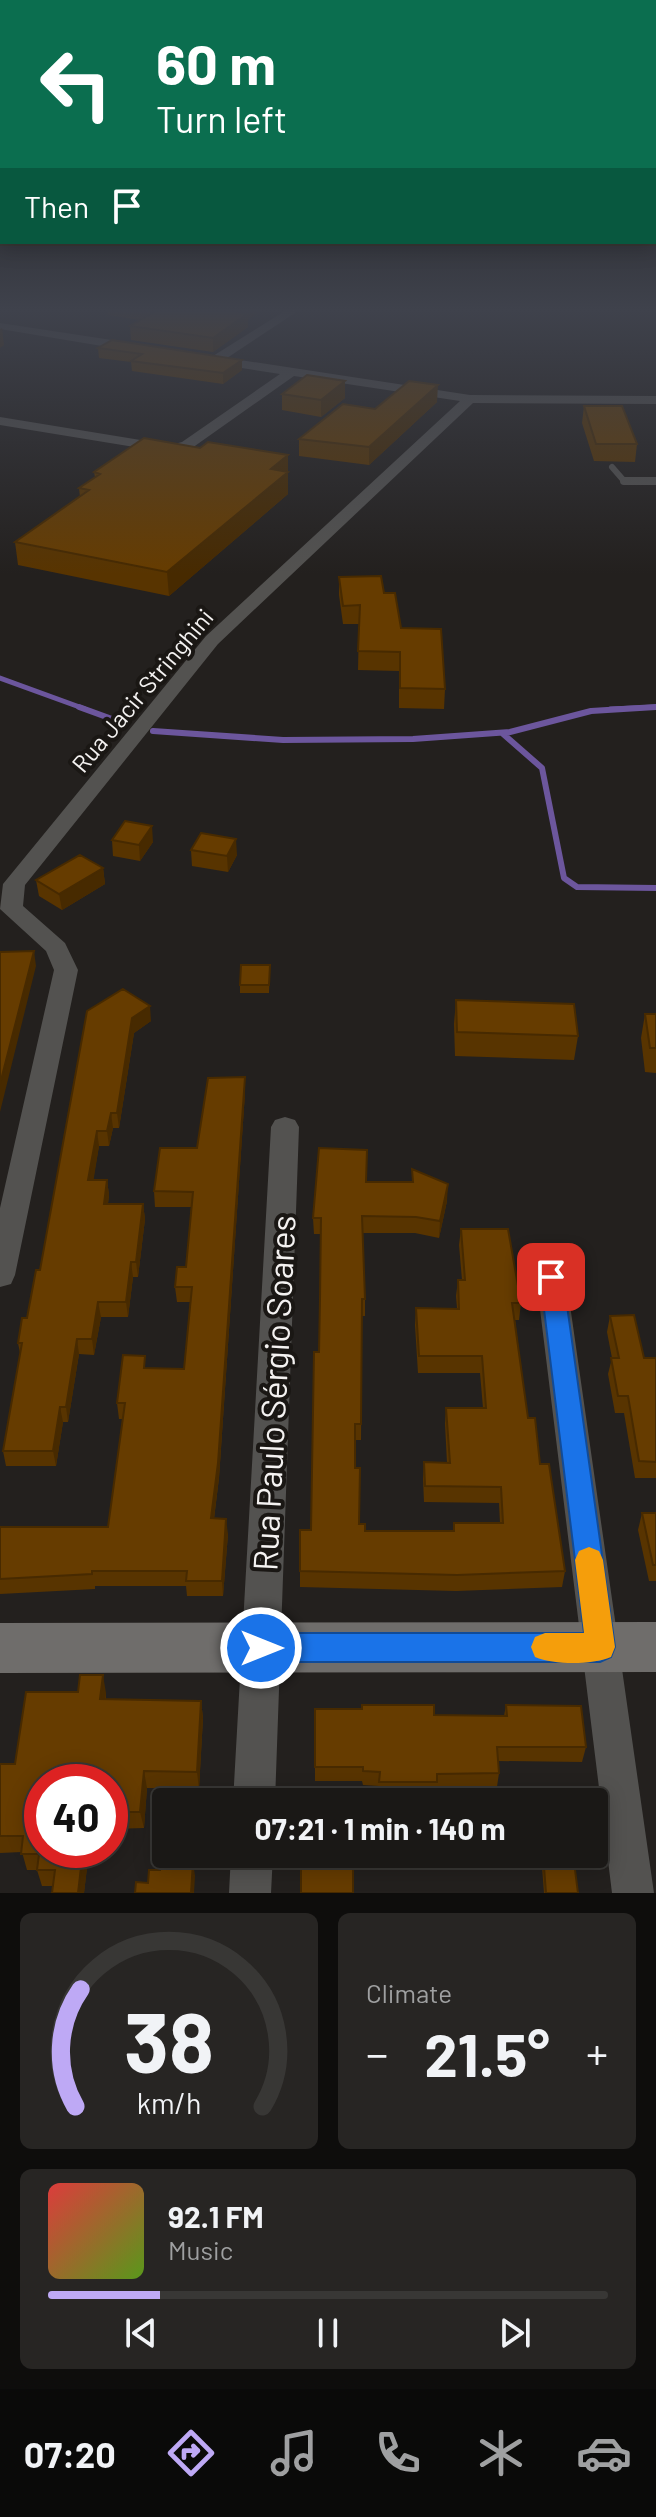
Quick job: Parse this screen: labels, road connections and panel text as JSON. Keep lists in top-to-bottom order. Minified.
{"streets":{"street":["Rua Jacir Stringhini","Rua Paulo Sérgio Soares"]},"page":{"turn":["60 m","Turn left"],"then":"Then","limit":"40","trip":"07:21 · 1 min · 140 m","tile":"Climate","heat":["−","21.5°","+"],"song":["92.1 FM","Music"],"tabs":"07:20","gauge":["38","km/h"]}}
